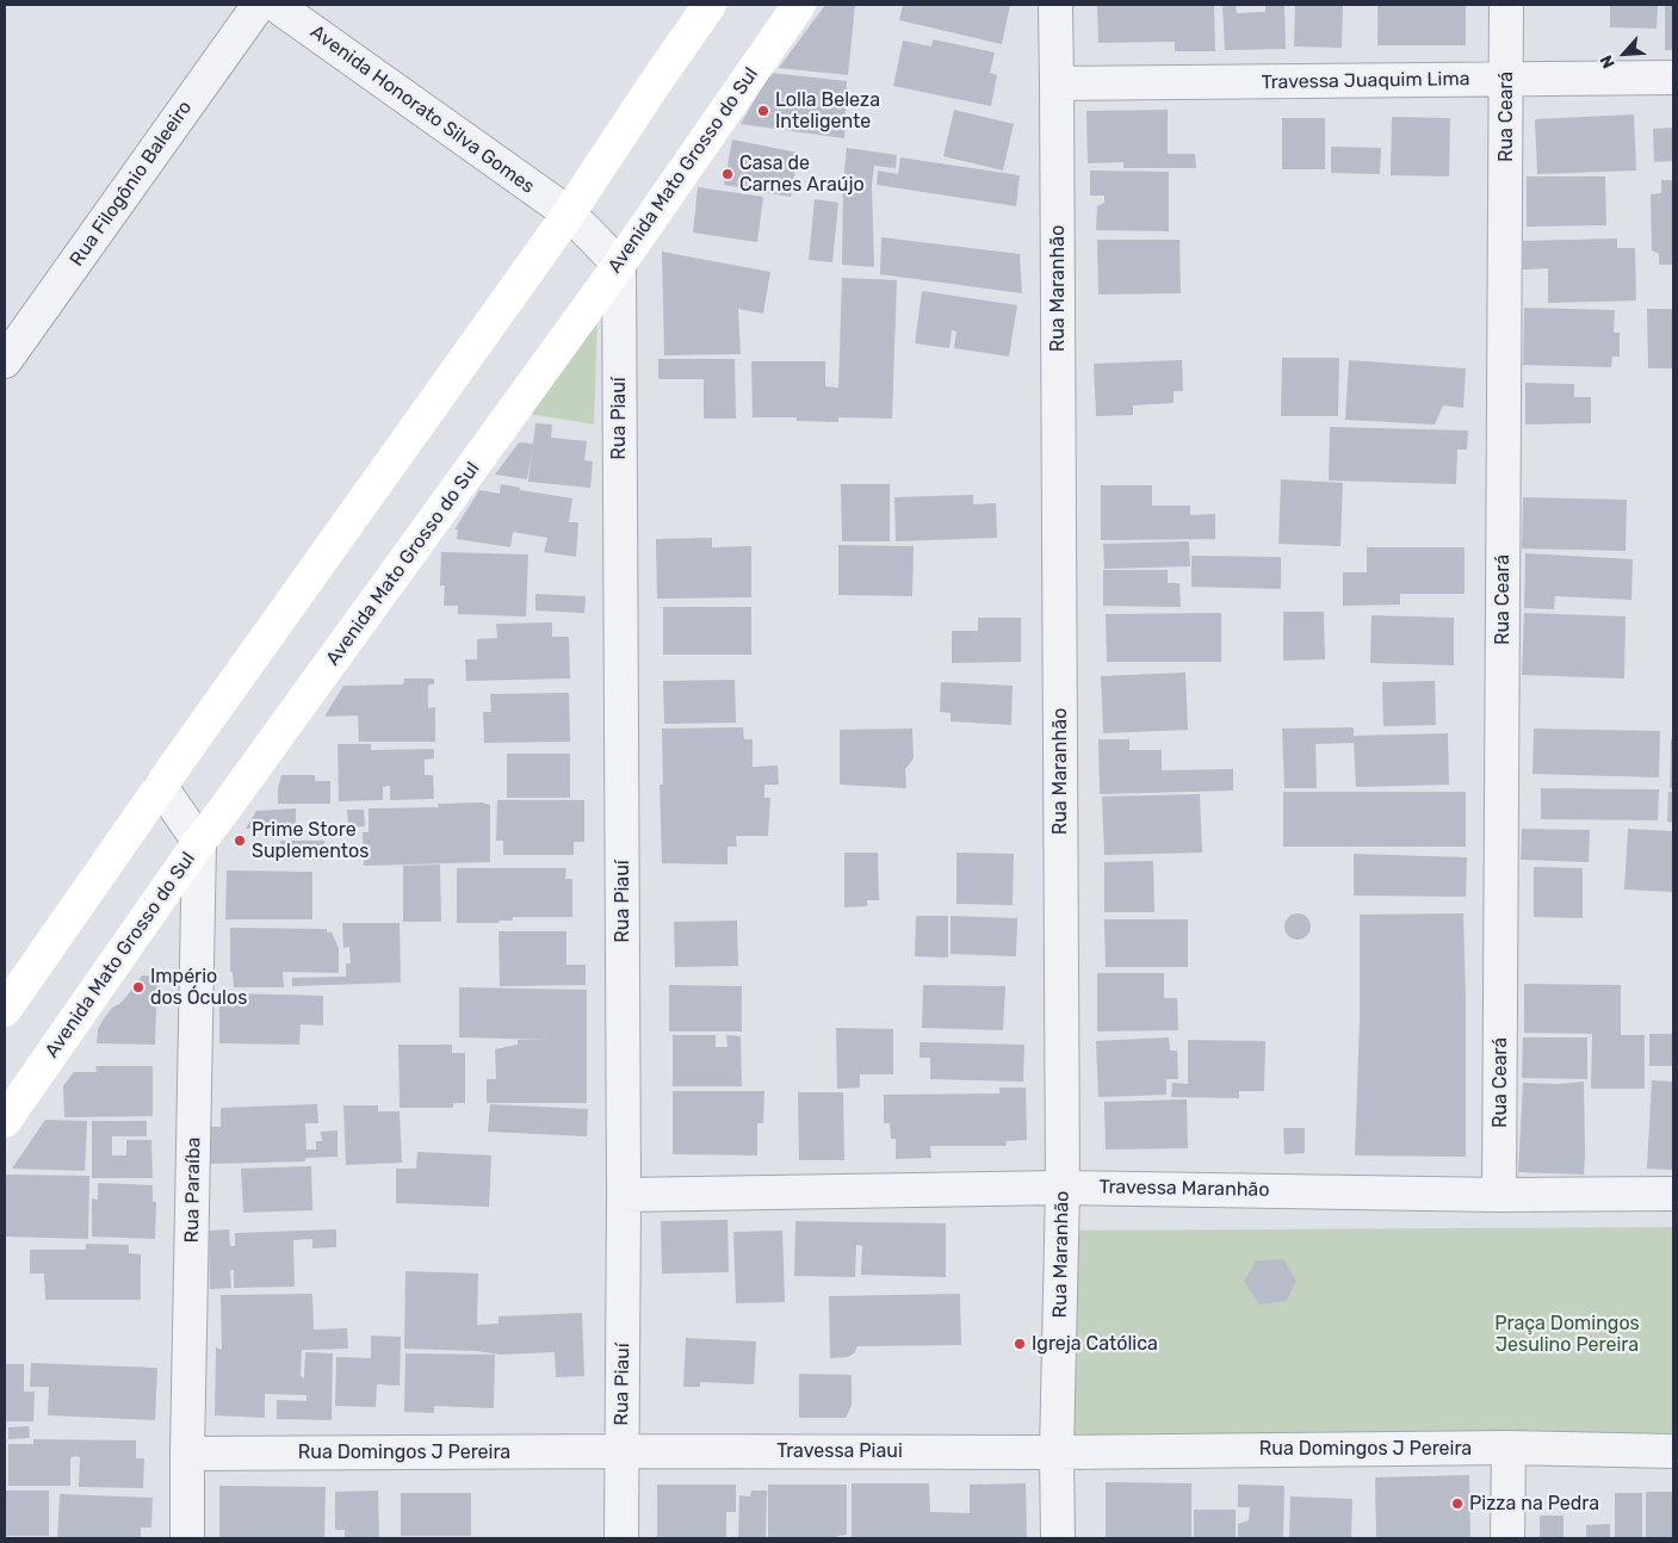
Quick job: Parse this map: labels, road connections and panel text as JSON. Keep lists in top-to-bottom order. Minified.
{"streets":{"main road":["Avenida Mato Grosso do Sul"],"street":["Travessa Juaquim Lima","Avenida Honorato Silva Gomes","Rua Ceará","Rua Filogônio Baleeiro","Rua Maranhão","Rua Piauí","Travessa Maranhão","Rua Paraíba","Rua Domingos J Pereira","Travessa Piaui"]},"crossings":[["Travessa Juaquim Lima","Rua Ceará"],["Travessa Juaquim Lima","Rua Maranhão"],["Avenida Honorato Silva Gomes","Avenida Mato Grosso do Sul"],["Avenida Honorato Silva Gomes","Rua Piauí"],["Rua Ceará","Travessa Maranhão"],["Avenida Mato Grosso do Sul","Rua Piauí"],["Avenida Mato Grosso do Sul","Rua Paraíba"],["Rua Maranhão","Travessa Maranhão"],["Rua Maranhão","Rua Domingos J Pereira"],["Rua Maranhão","Travessa Piaui"],["Rua Piauí","Travessa Maranhão"],["Rua Piauí","Rua Domingos J Pereira"],["Rua Piauí","Travessa Piaui"],["Rua Paraíba","Rua Domingos J Pereira"],["Rua Domingos J Pereira","Travessa Piaui"]],"parks":["Praça Domingos Jesulino Pereira"],"places":["Lolla Beleza Inteligente","Casa de Carnes Araújo","Prime Store Suplementos","Império dos Óculos","Igreja Católica","Pizza na Pedra"],"north":"bottom left"}
